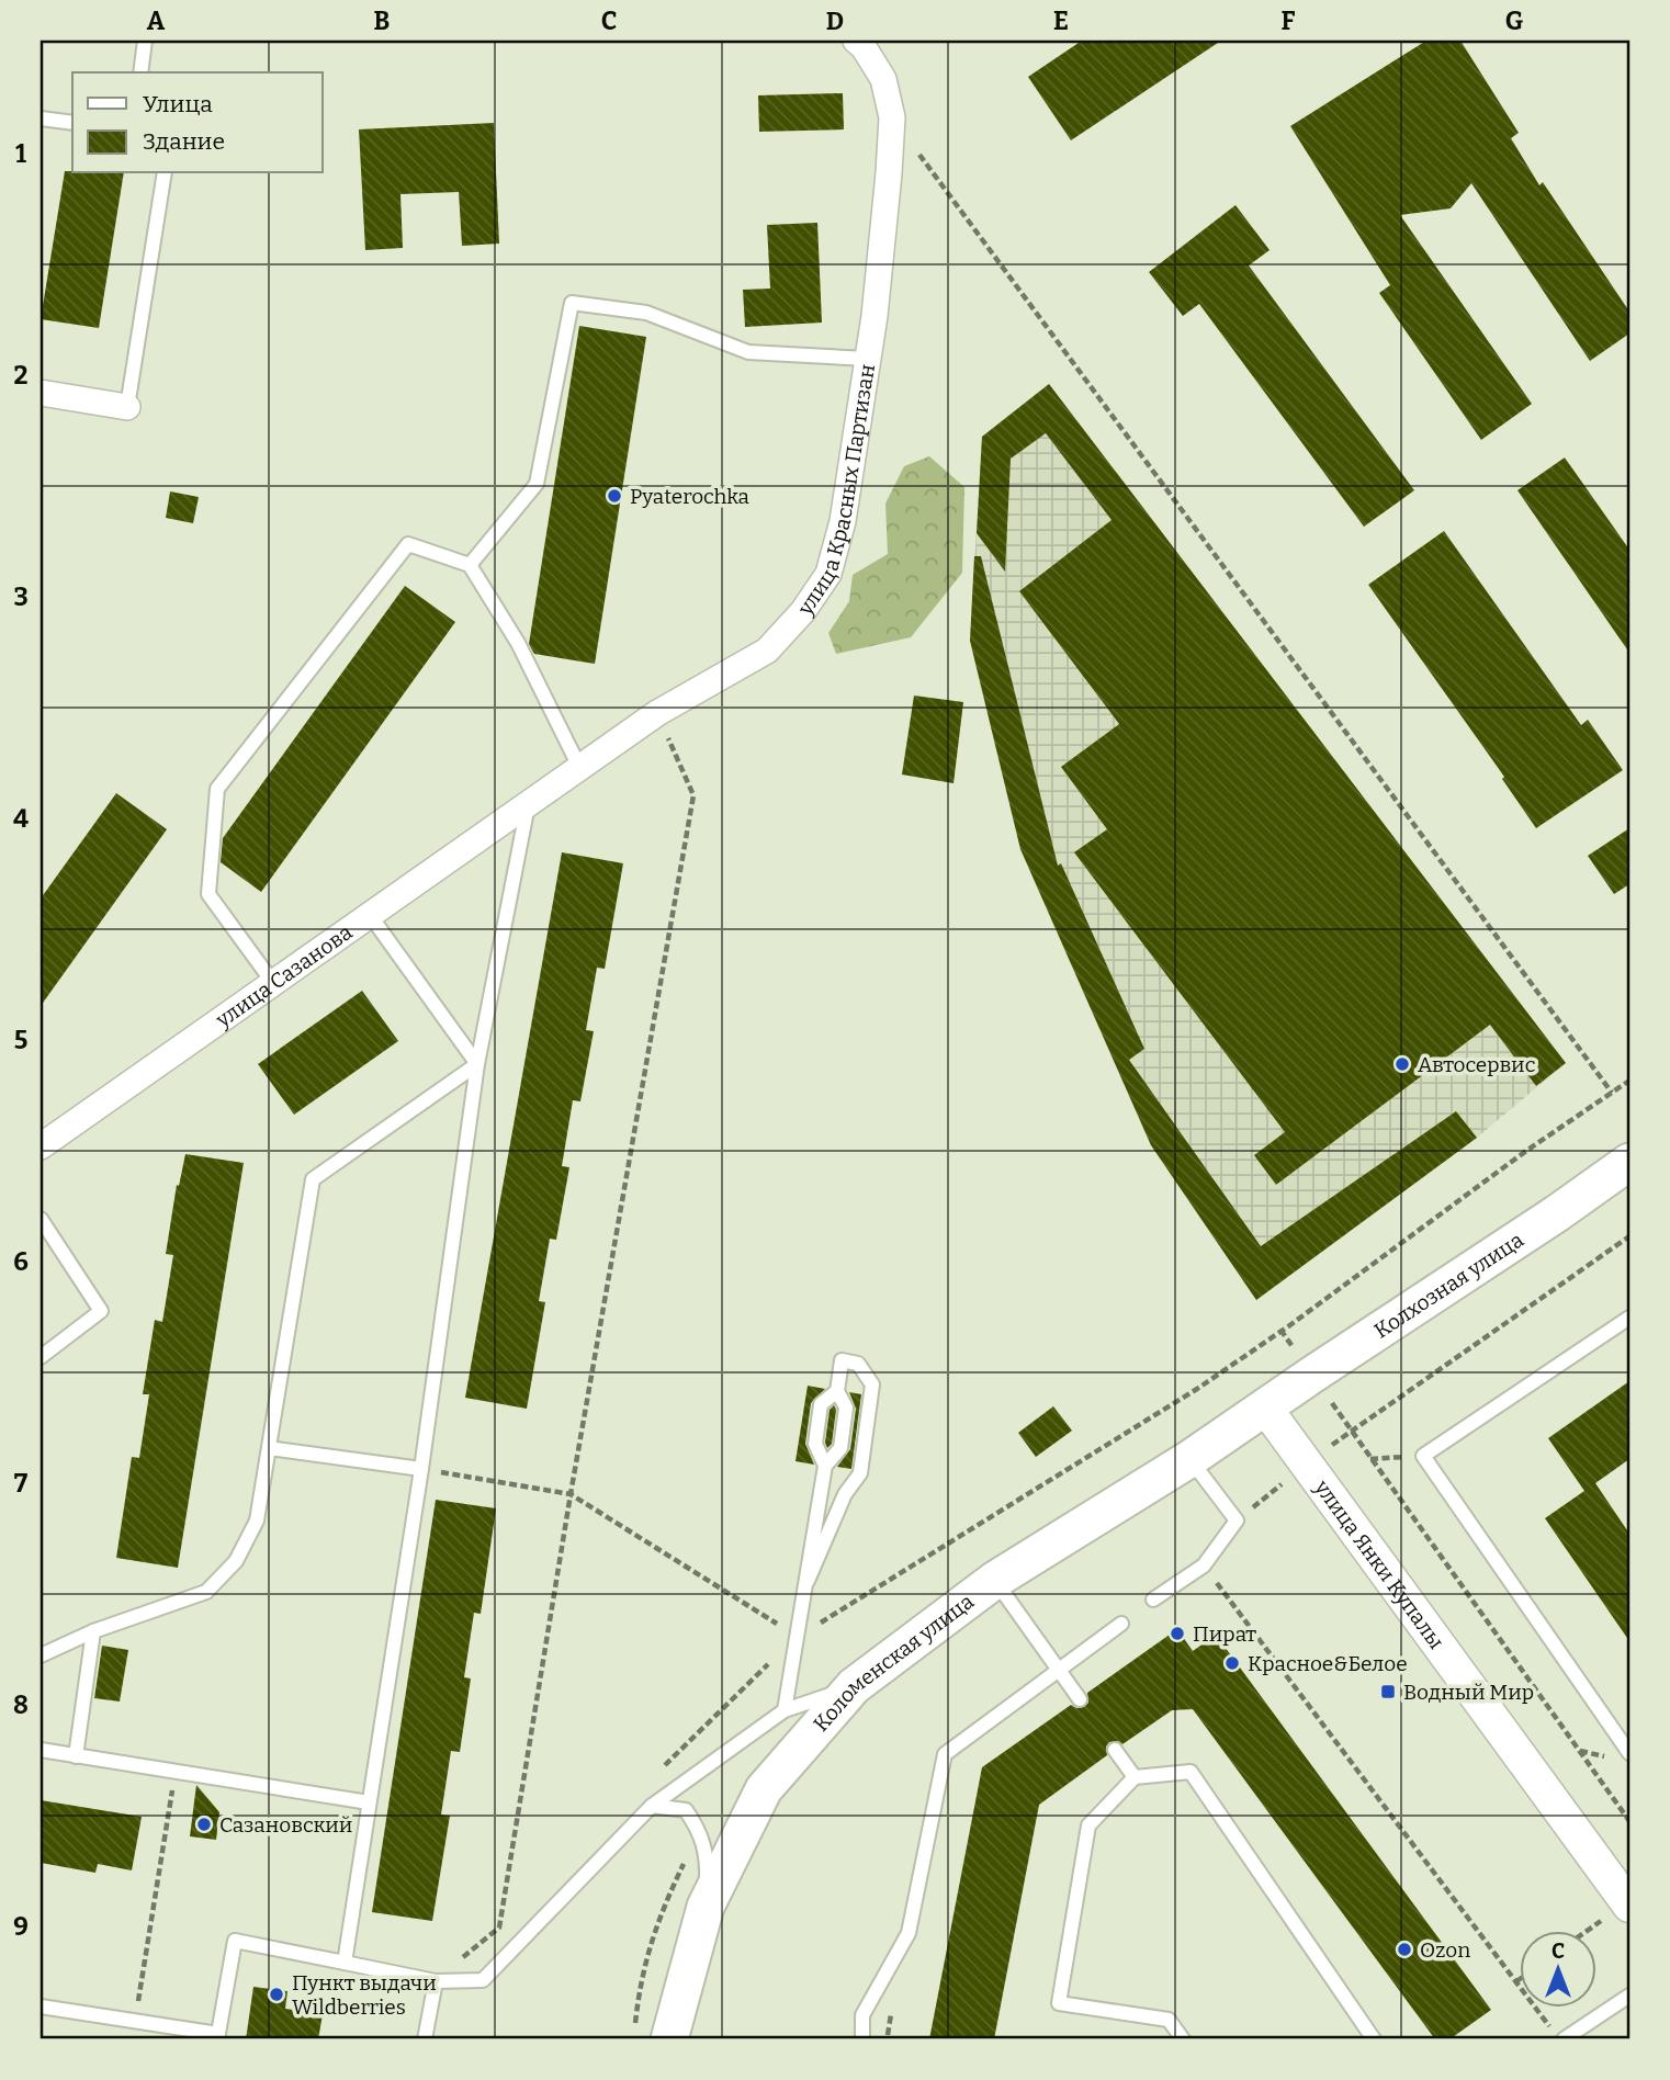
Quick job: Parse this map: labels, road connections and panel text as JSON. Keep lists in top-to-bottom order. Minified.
{"streets":{"main road":["Колхозная улица","Коломенская улица"],"street":["улица Красных Партизан","улица Сазанова","улица Янки Купалы"]},"crossings":[["улица Красных Партизан","улица Сазанова"],["Колхозная улица","улица Янки Купалы"],["Колхозная улица","Коломенская улица"],["улица Янки Купалы","Коломенская улица"]],"places":{"other":["Pyaterochka","Автосервис","Пират","Красное&Белое","Сазановский","Ozon","Пункт выдачи Wildberries"],"transit":["Водный Мир"]},"legend":["Улица","Здание"],"north":"top","grid":{"columns":["A","B","C","D","E","F","G"],"rows":["1","2","3","4","5","6","7","8","9"]}}
